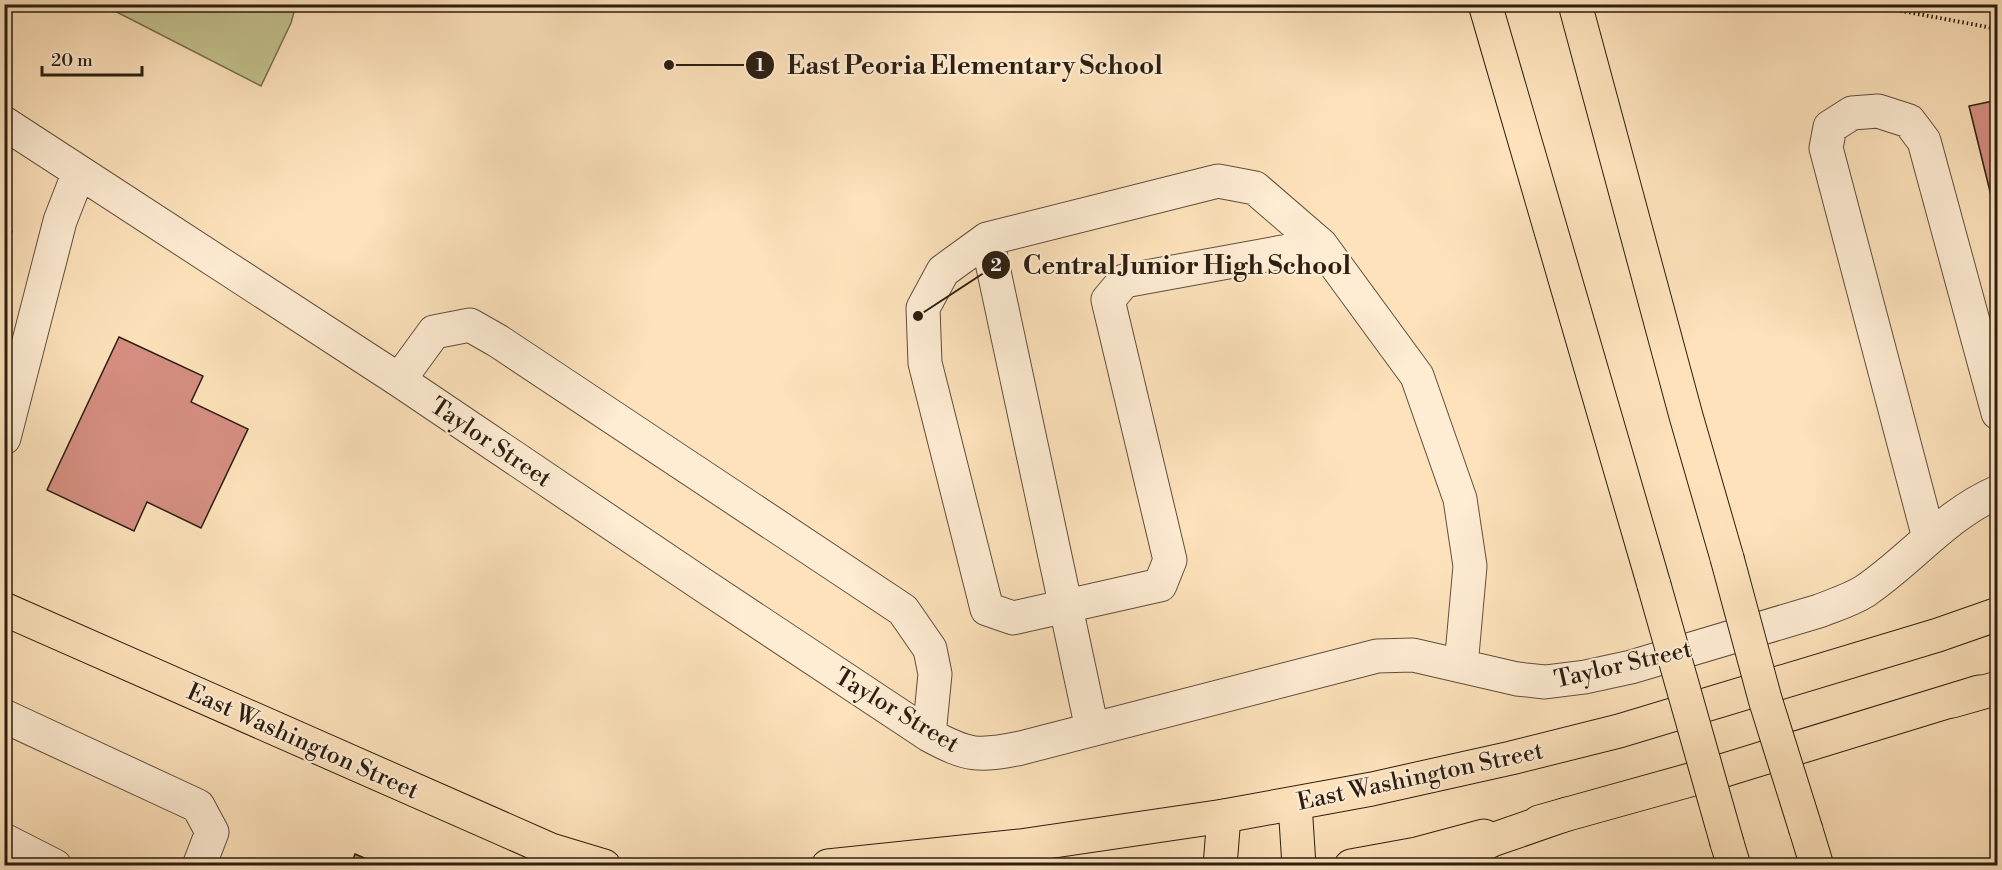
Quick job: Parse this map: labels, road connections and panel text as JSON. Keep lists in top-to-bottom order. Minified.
{"streets":{"main road":["East Washington Street"],"street":["Taylor Street"]},"places":["East Peoria Elementary School","Central Junior High School"],"scale_bar":"20 m"}
